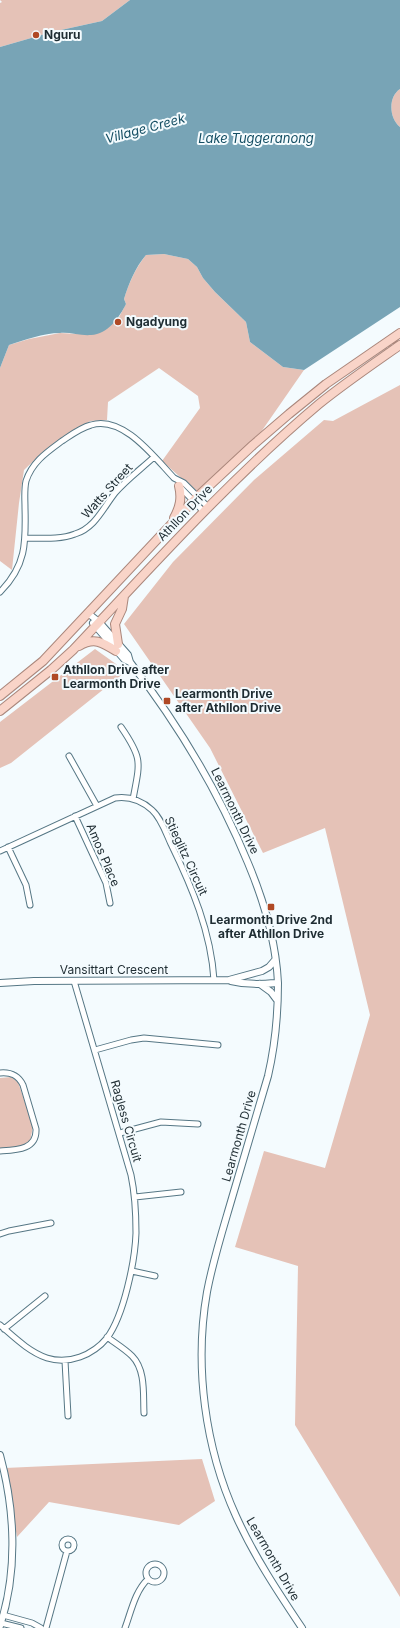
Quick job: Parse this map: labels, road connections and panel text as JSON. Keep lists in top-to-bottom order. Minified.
{"streets":{"main road":["Athllon Drive"],"street":["Watts Street","Learmonth Drive","Amos Place","Stieglitz Circuit","Vansittart Crescent","Ragless Circuit"]},"crossings":[["Athllon Drive","Learmonth Drive"],["Learmonth Drive","Vansittart Crescent"],["Amos Place","Stieglitz Circuit"],["Stieglitz Circuit","Vansittart Crescent"],["Vansittart Crescent","Ragless Circuit"]],"water":["Village Creek","Lake Tuggeranong"],"places":{"other":["Nguru","Ngadyung"],"transit":["Athllon Drive after Learmonth Drive","Learmonth Drive after Athllon Drive","Learmonth Drive 2nd after Athllon Drive"]}}
